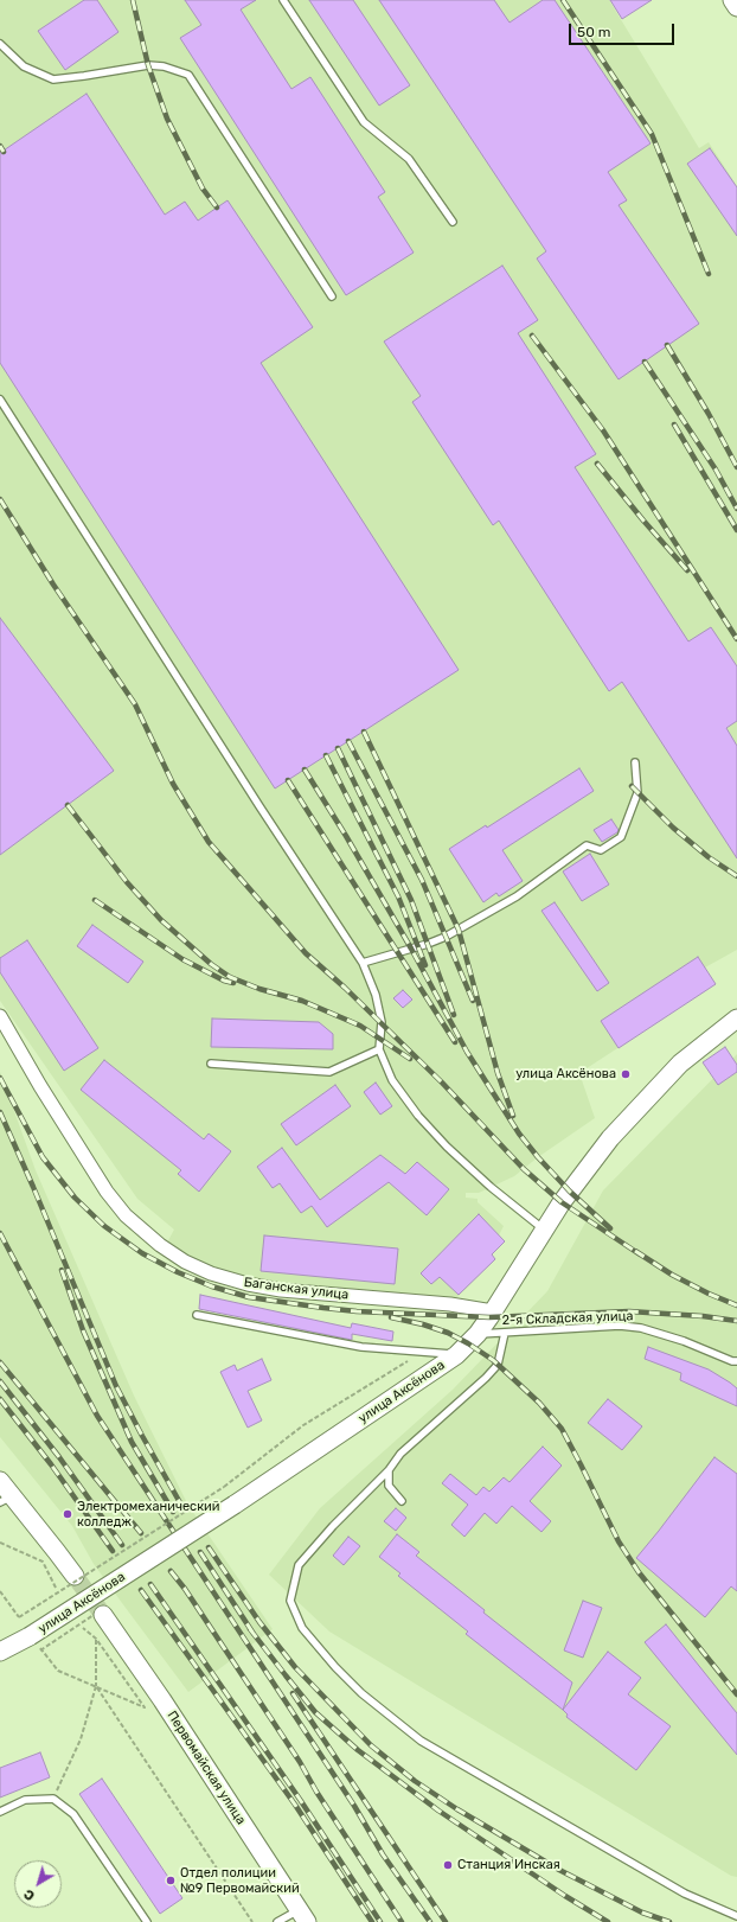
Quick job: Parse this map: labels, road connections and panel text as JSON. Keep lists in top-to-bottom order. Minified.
{"streets":{"street":["Баганская улица","улица Аксёнова","Первомайская улица"],"lane":["2-я Складская улица"]},"crossings":[["Баганская улица","улица Аксёнова"],["2-я Складская улица","улица Аксёнова"]],"places":["улица Аксёнова","Электромеханический колледж","Станция Инская","Отдел полиции №9 Первомайский"],"scale_bar":"50 m","north":"bottom left"}
